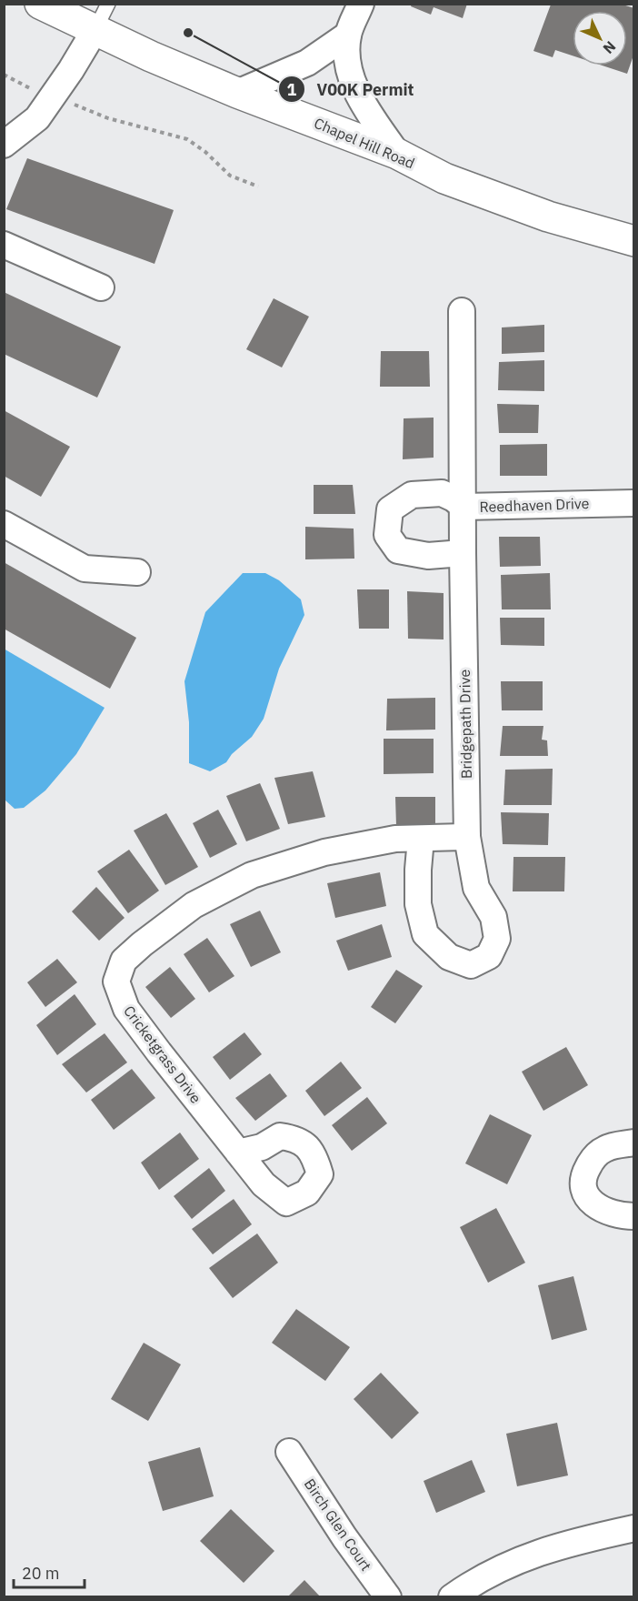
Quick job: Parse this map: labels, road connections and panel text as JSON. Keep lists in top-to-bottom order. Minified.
{"streets":{"main road":["Chapel Hill Road"],"street":["Reedhaven Drive","Bridgepath Drive","Cricketgrass Drive","Birch Glen Court"]},"crossings":[["Reedhaven Drive","Bridgepath Drive"],["Bridgepath Drive","Cricketgrass Drive"]],"places":["V00K Permit"],"scale_bar":"20 m","north":"bottom right"}
